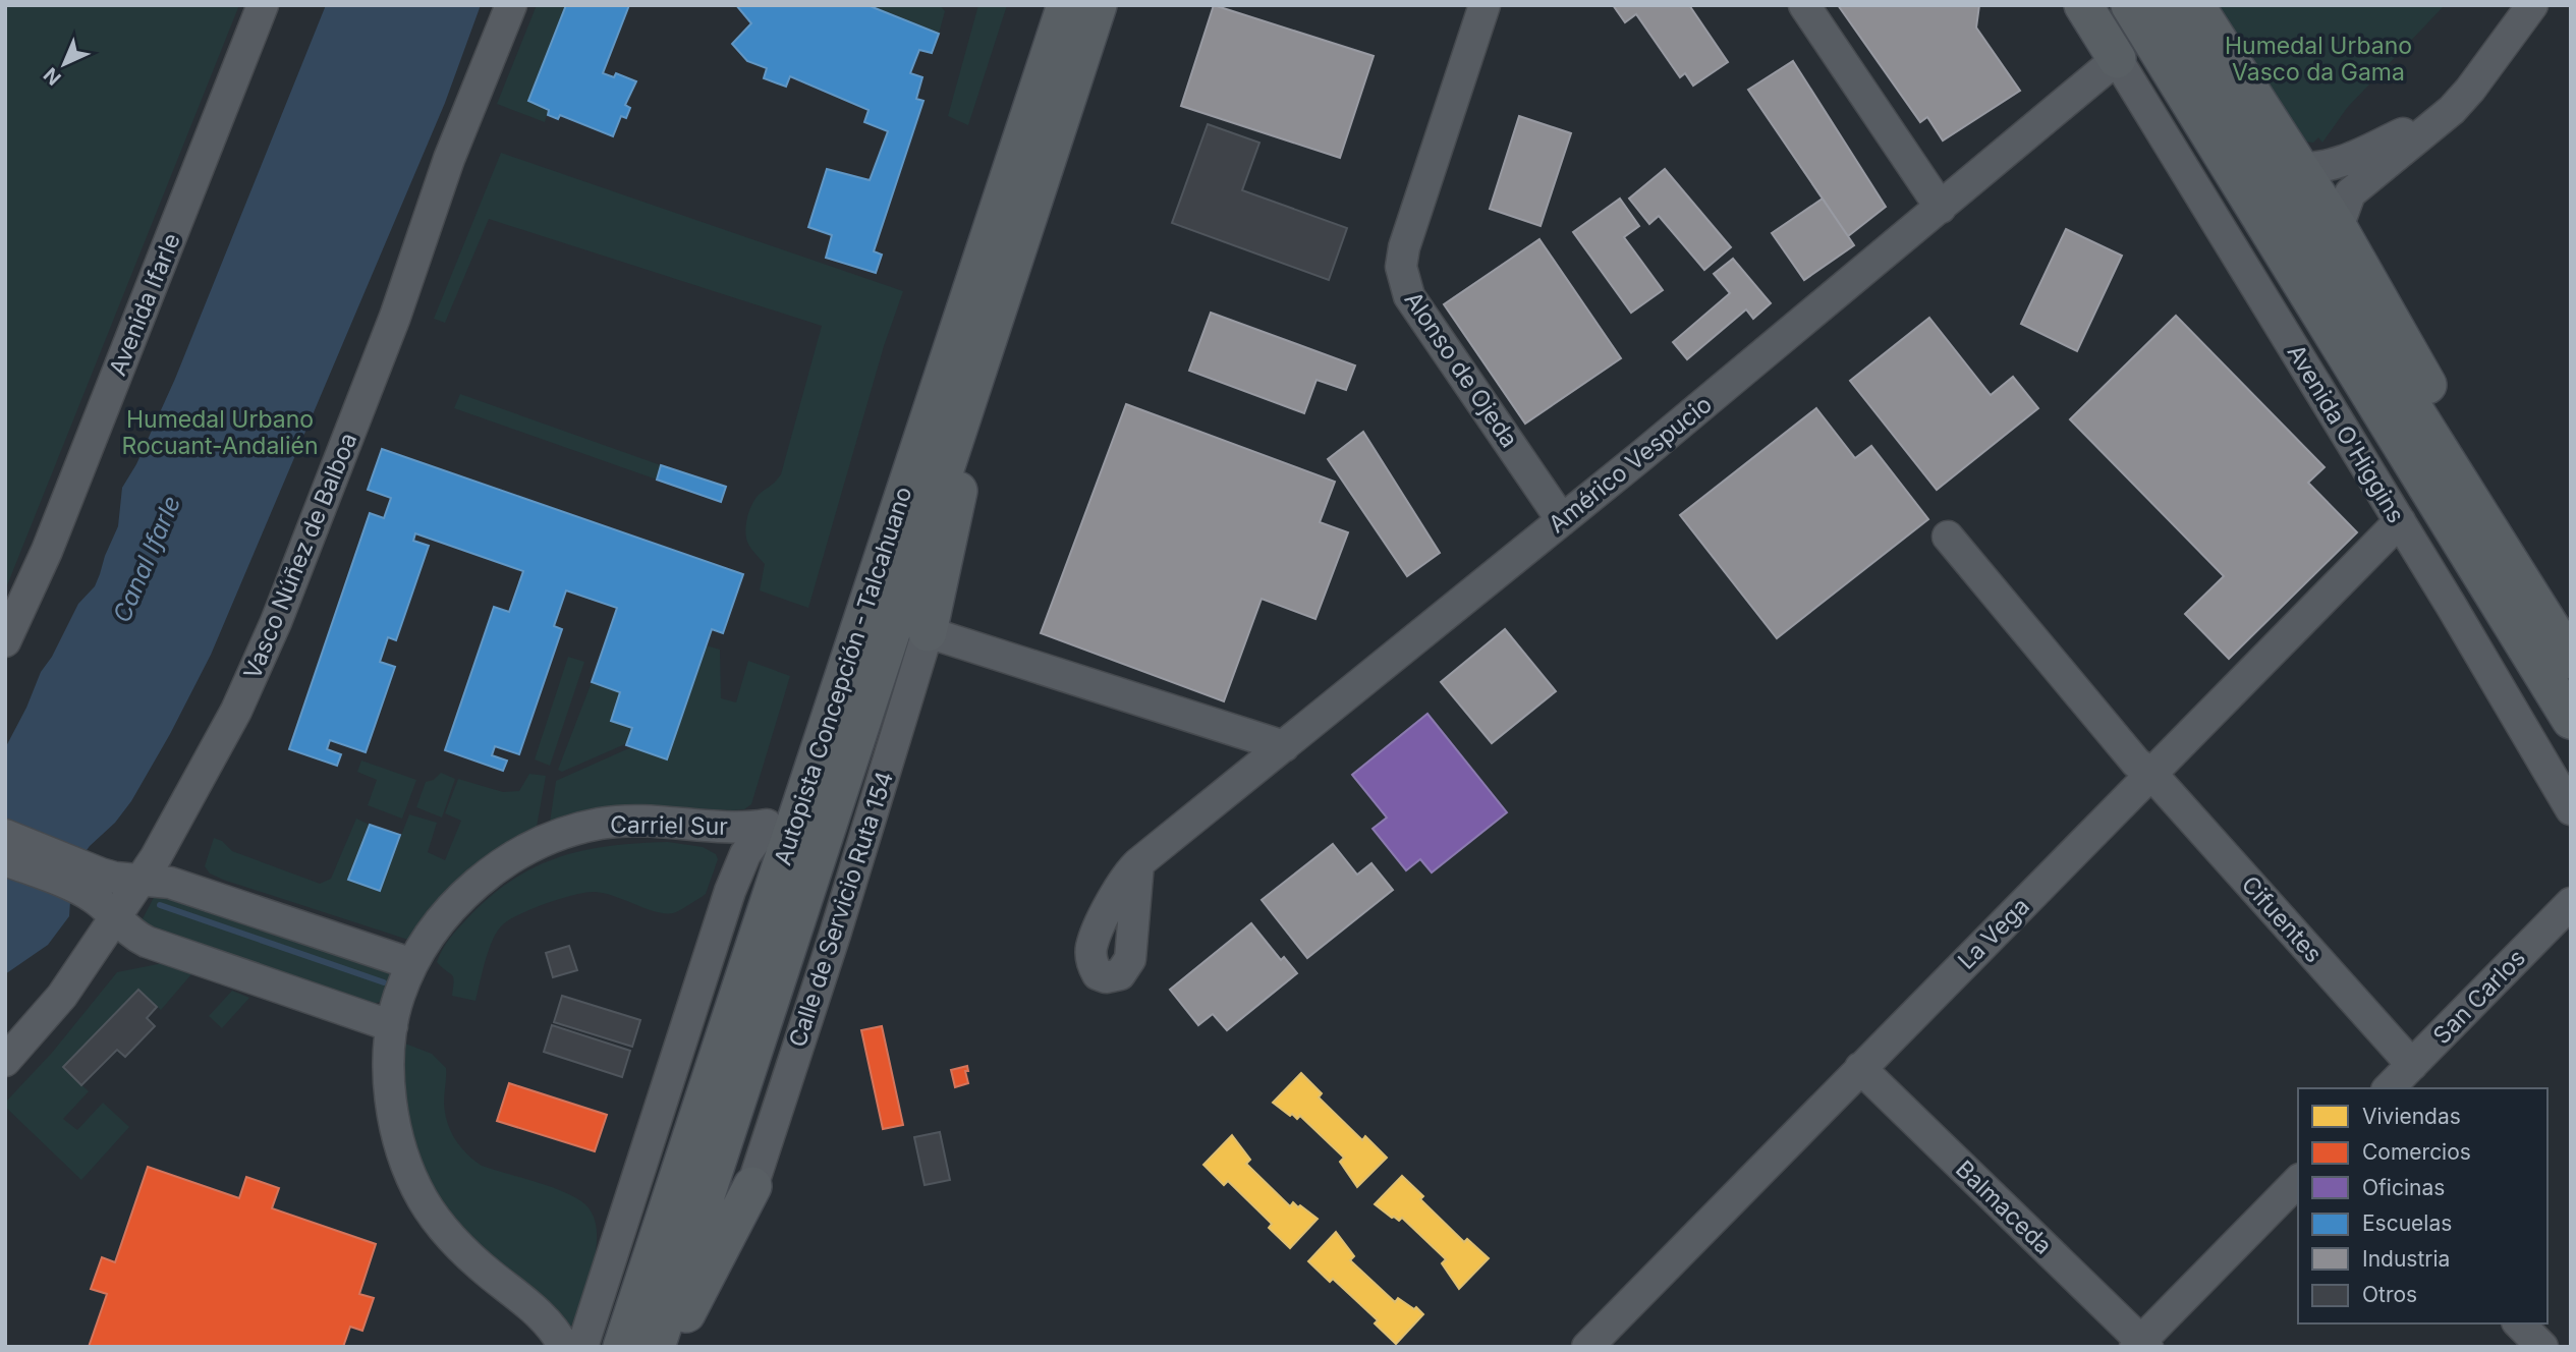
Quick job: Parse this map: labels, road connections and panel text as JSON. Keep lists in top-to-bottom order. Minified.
{"streets":{"main road":["Avenida O'Higgins","Autopista Concepción - Talcahuano"],"street":["Avenida Ifarle","Alonso de Ojeda","Américo Vespucio","Vasco Núñez de Balboa","Carriel Sur","Calle de Servicio Ruta 154","Cifuentes","La Vega","San Carlos","Balmaceda"]},"crossings":[["Alonso de Ojeda","Américo Vespucio"],["Avenida O'Higgins","Américo Vespucio"],["Avenida O'Higgins","La Vega"],["Cifuentes","La Vega"],["Cifuentes","San Carlos"],["La Vega","Balmaceda"]],"water":["Canal Ifarle"],"parks":["Humedal Urbano Vasco da Gama","Humedal Urbano Rocuant-Andalién"],"legend":["Viviendas","Comercios","Oficinas","Escuelas","Industria","Otros"],"north":"bottom left"}
